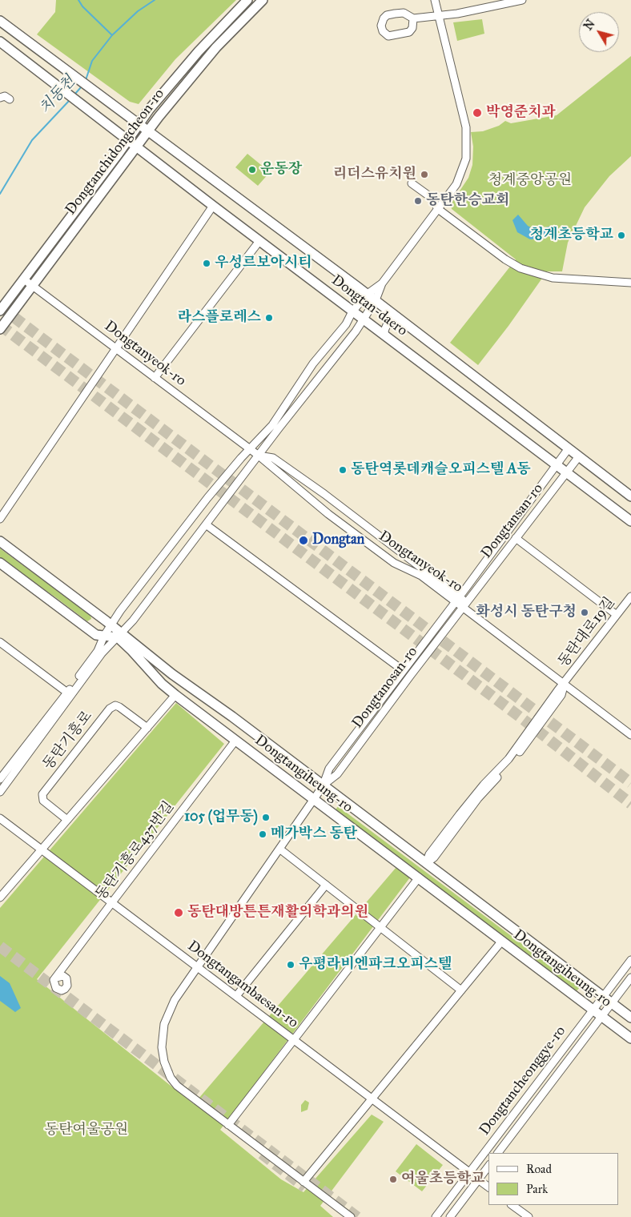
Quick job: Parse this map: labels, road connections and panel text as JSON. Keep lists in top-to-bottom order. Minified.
{"streets":{"main road":["Dongtanchidongcheon-ro","Dongtan-daero","Dongtangiheung-ro"],"street":["Dongtanyeok-ro","Dongtansan-ro","동탄대로19길","Dongtanosan-ro","동탄기흥로","동탄기흥로437번길","Dongtangambaesan-ro","Dongtancheonggye-ro"]},"crossings":[["Dongtanchidongcheon-ro","Dongtan-daero"],["Dongtanchidongcheon-ro","Dongtanyeok-ro"],["Dongtan-daero","Dongtansan-ro"],["Dongtanyeok-ro","Dongtansan-ro"],["Dongtanyeok-ro","동탄대로19길"],["Dongtanyeok-ro","Dongtanosan-ro"],["Dongtansan-ro","Dongtanosan-ro"],["동탄대로19길","Dongtangiheung-ro"],["Dongtanosan-ro","Dongtangiheung-ro"],["Dongtanosan-ro","Dongtangambaesan-ro"],["Dongtangiheung-ro","동탄기흥로437번길"],["Dongtangiheung-ro","Dongtancheonggye-ro"],["동탄기흥로437번길","Dongtangambaesan-ro"],["Dongtangambaesan-ro","Dongtancheonggye-ro"]],"water":["치동천"],"parks":["청계중앙공원","동탄여울공원"],"places":["박영준치과","운동장","리더스유치원","동탄한승교회","청계초등학교","우성르보아시티","라스플로레스","동탄역롯데캐슬오피스텔 A동","Dongtan","화성시 동탄구청","105 (업무동)","메가박스 동탄","동탄대방튼튼재활의학과의원","우평라비엔파크오피스텔","여울초등학교"],"legend":["Road","Park"],"north":"top left"}
